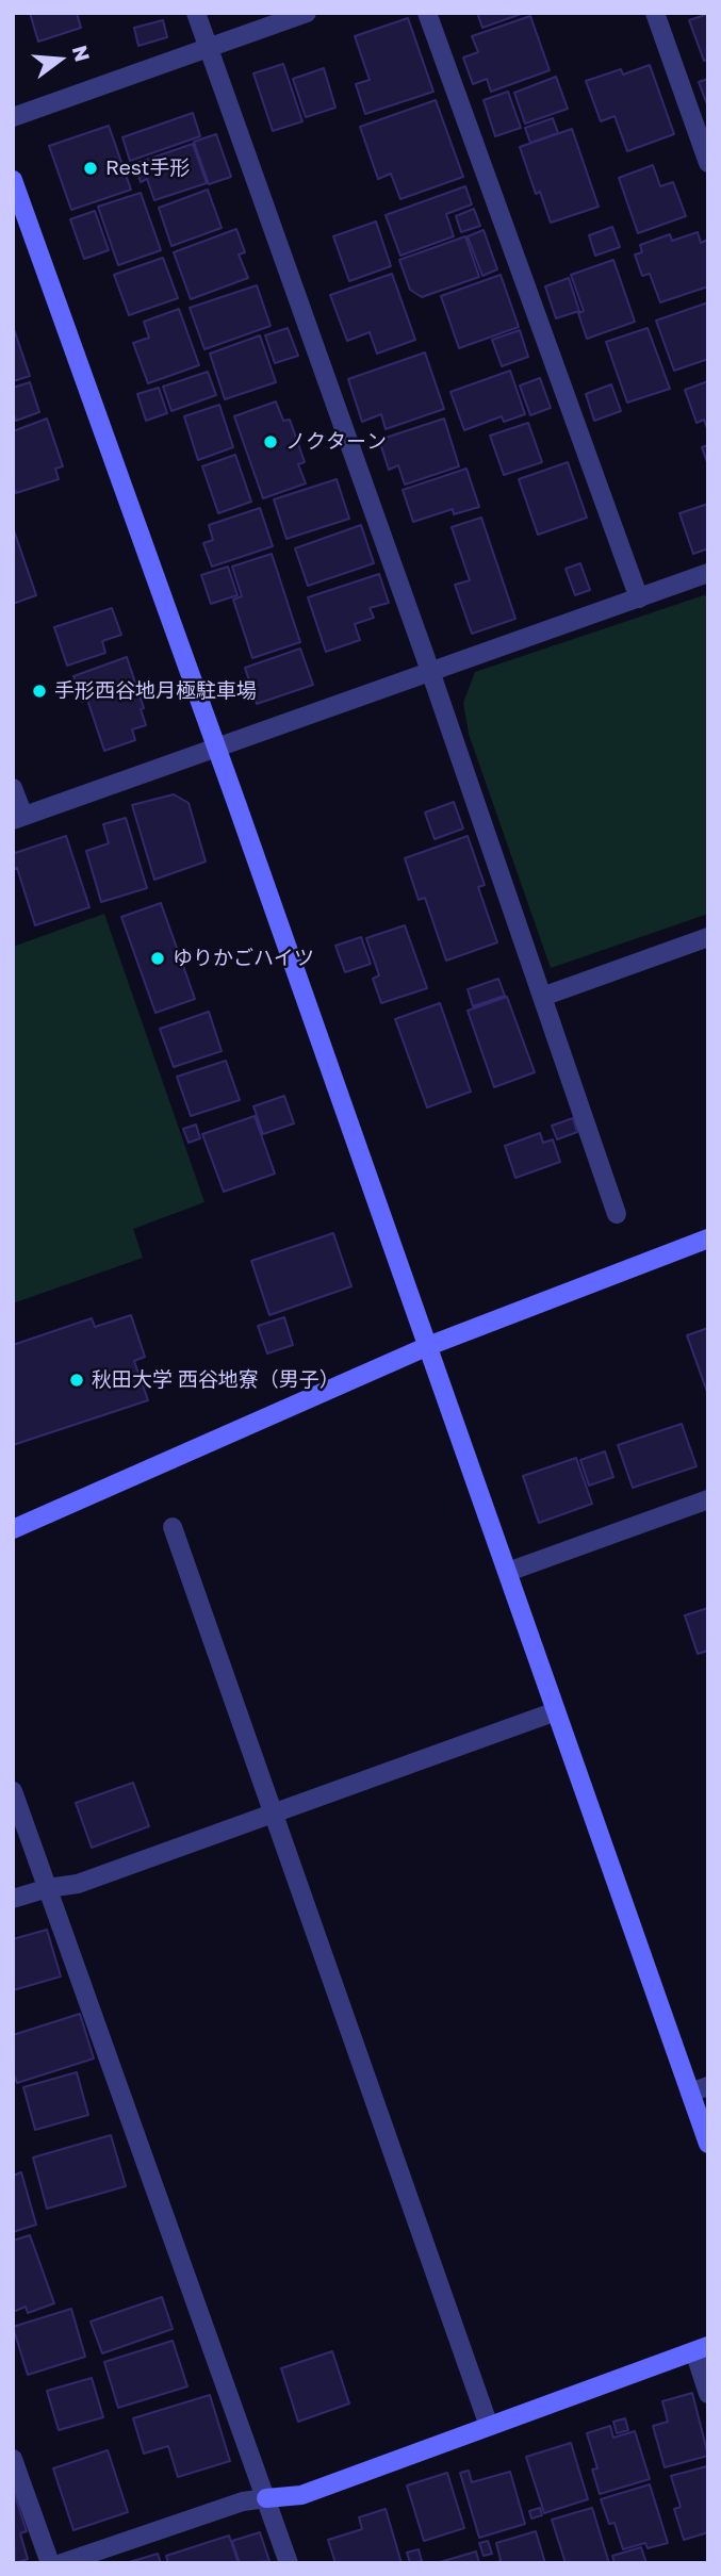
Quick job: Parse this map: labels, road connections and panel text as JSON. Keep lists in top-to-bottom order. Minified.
{"places":["Rest手形","ノクターン","手形西谷地月極駐車場","ゆりかごハイツ","秋田大学 西谷地寮（男子）"],"north":"right"}
